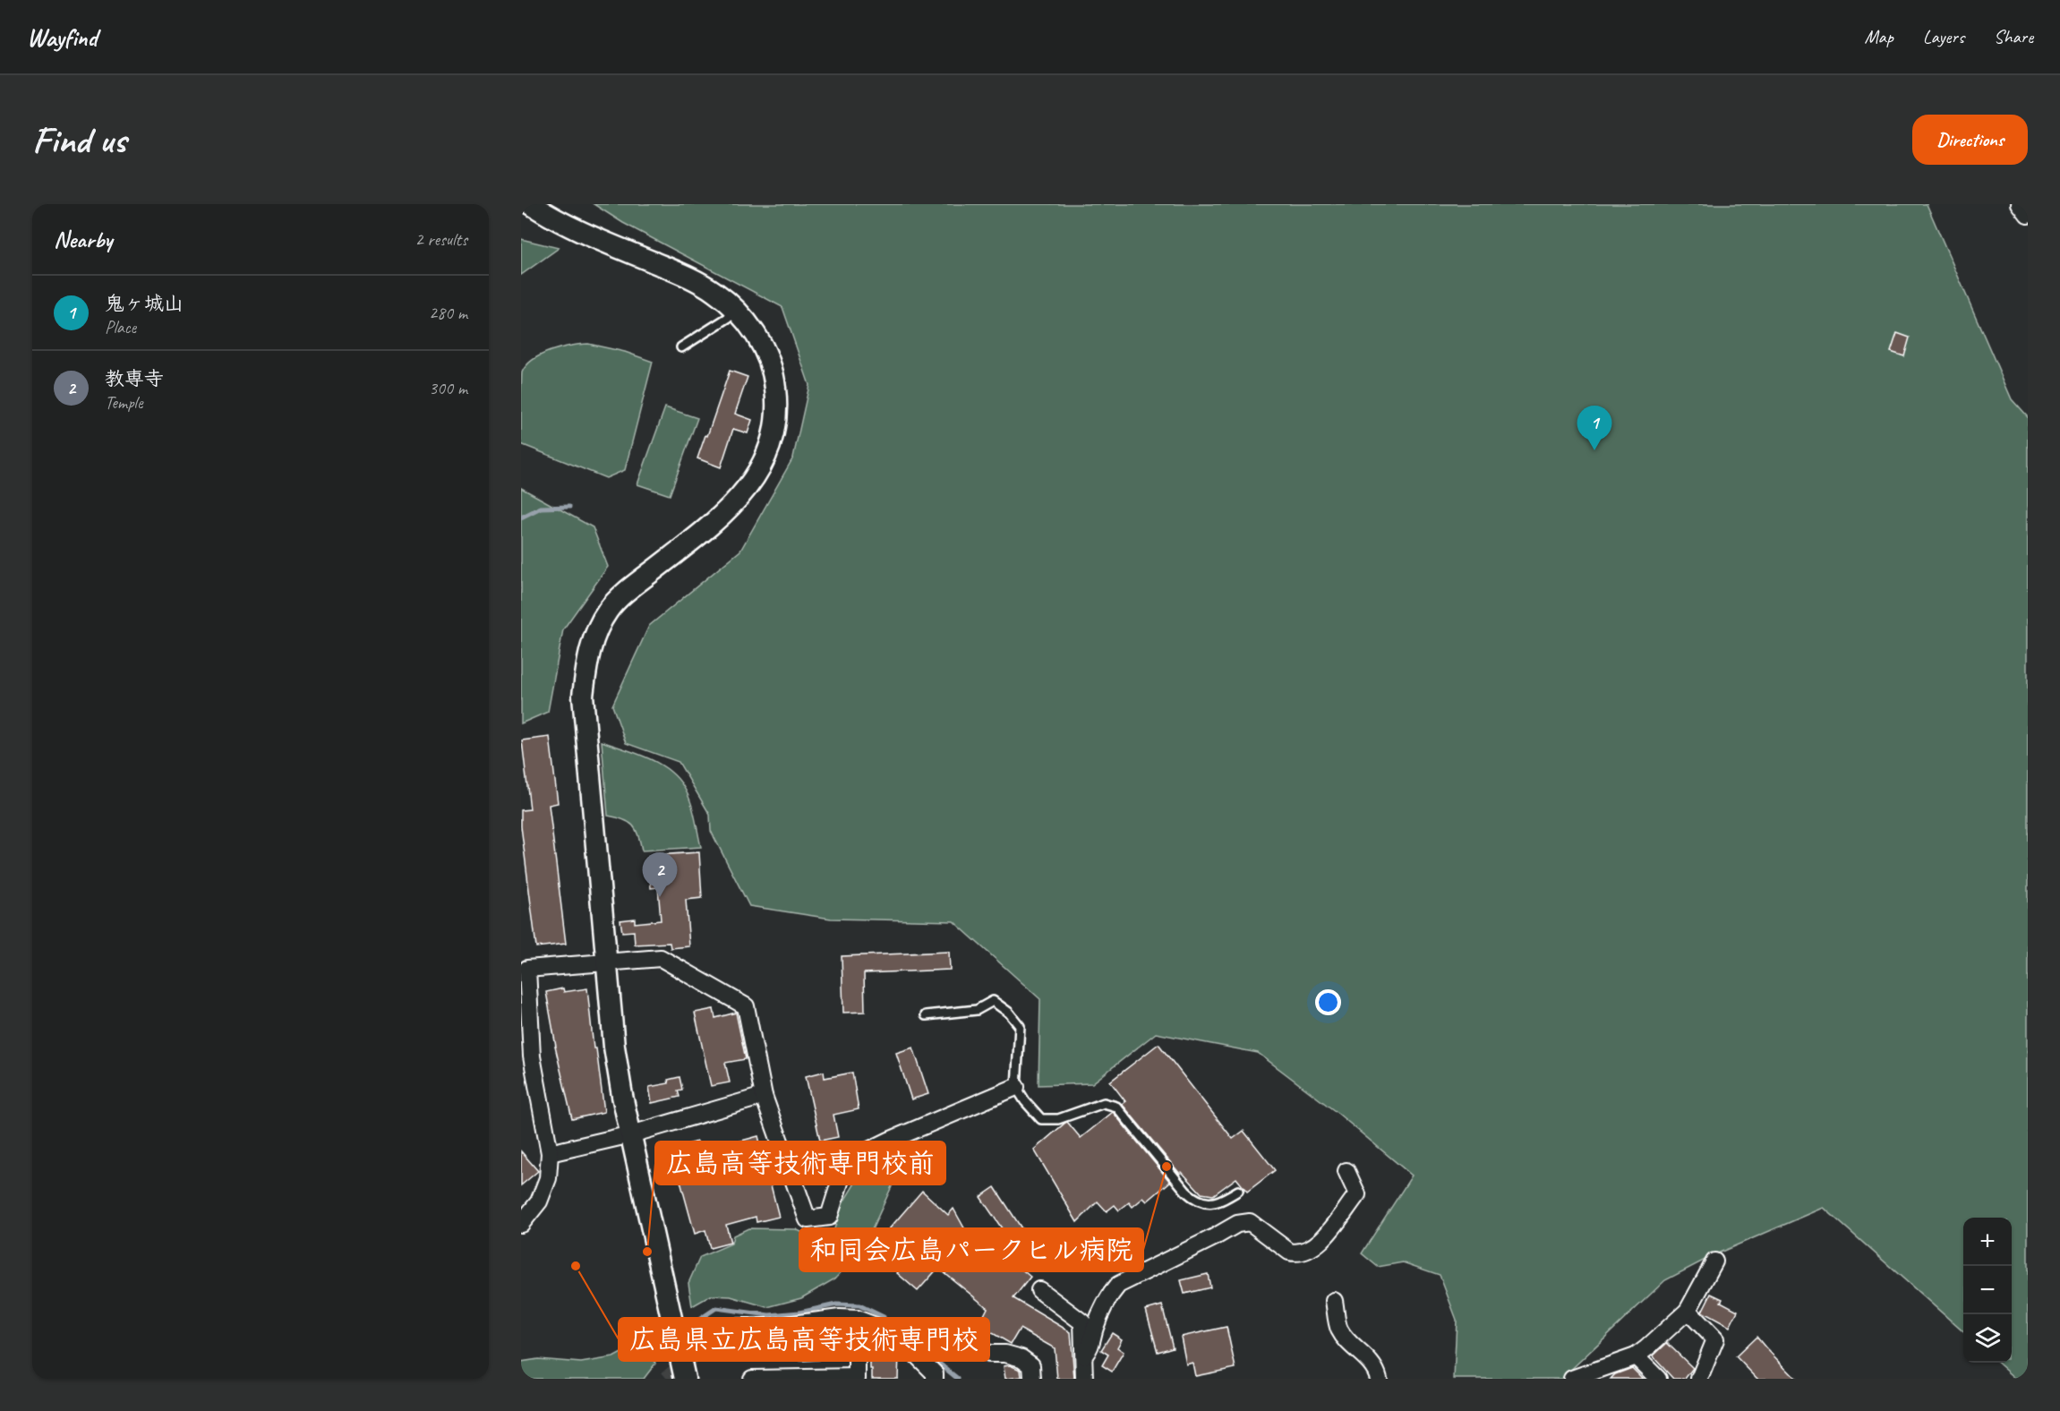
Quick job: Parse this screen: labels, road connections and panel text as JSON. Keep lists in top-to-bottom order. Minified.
{"places":["和同会広島パークヒル病院","広島高等技術専門校前","広島県立広島高等技術専門校"],"page":{"header":"Wayfind","nav":["Map","Layers","Share"],"buttons":"Directions","title":"Find us","heading":["Nearby","2 results"],"list":[{"mark":"1","name":"鬼ヶ城山","note":"Place","value":"280 m"},{"mark":"2","name":"教専寺","note":"Temple","value":"300 m"}],"pins":["1","2"],"map_buttons":["+","−"]}}
